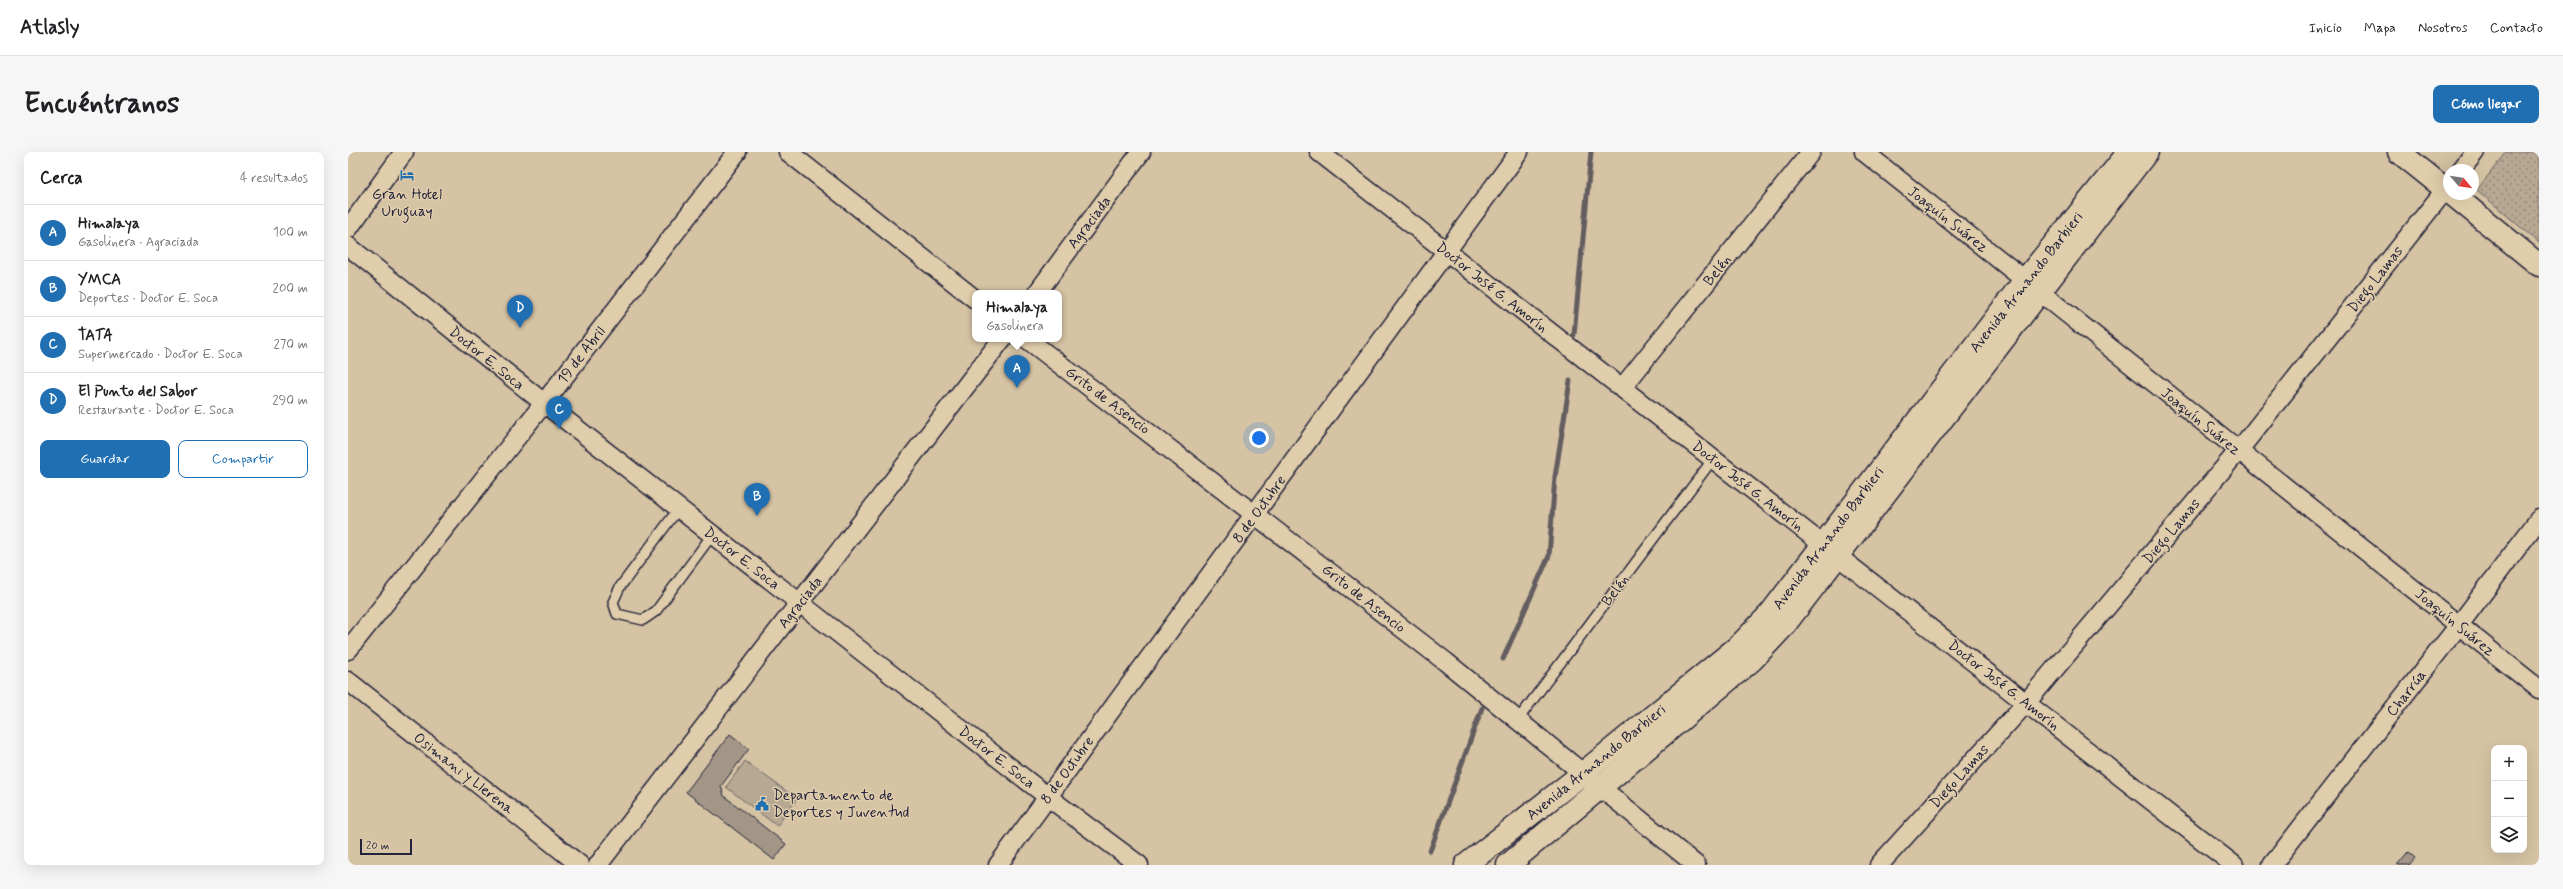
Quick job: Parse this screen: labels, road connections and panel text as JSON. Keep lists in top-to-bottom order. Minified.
{"streets":{"street":["Joaquín Suárez","Agraciada","Belén","Diego Lamas","Avenida Armando Barbieri","Doctor José G. Amorín","19 de Abril","Doctor E. Soca","Grito de Asencio","8 de Octubre","Charrúa","Osimani y Llerena"]},"crossings":[["Joaquín Suárez","Diego Lamas"],["Joaquín Suárez","Avenida Armando Barbieri"],["Joaquín Suárez","Charrúa"],["Agraciada","Doctor E. Soca"],["Belén","Doctor José G. Amorín"],["Belén","Grito de Asencio"],["Diego Lamas","Doctor José G. Amorín"],["Avenida Armando Barbieri","Doctor José G. Amorín"],["Avenida Armando Barbieri","Grito de Asencio"],["Doctor José G. Amorín","8 de Octubre"],["19 de Abril","Doctor E. Soca"],["Doctor E. Soca","8 de Octubre"],["Grito de Asencio","8 de Octubre"]],"places":{"hotel":["Gran Hotel Uruguay"],"public building":["Departamento de Deportes y Juventud"]},"scale_bar":"20 m","north":"bottom right","page":{"header":"Atlasly","nav":["Inicio","Mapa","Nosotros","Contacto"],"buttons":["Cómo llegar",["Guardar","Compartir"]],"title":"Encuéntranos","heading":["Cerca","4 resultados"],"list":[{"mark":"A","name":"Himalaya","note":"Gasolinera · Agraciada","value":"100 m"},{"mark":"B","name":"YMCA","note":"Deportes · Doctor E. Soca","value":"200 m"},{"mark":"C","name":"TATA","note":"Supermercado · Doctor E. Soca","value":"270 m"},{"mark":"D","name":"El Punto del Sabor","note":"Restaurante · Doctor E. Soca","value":"290 m"}],"popup":["Himalaya","Gasolinera"],"pins":["D","A","C","B"],"map_buttons":["+","−"],"scale":"20 m"}}
